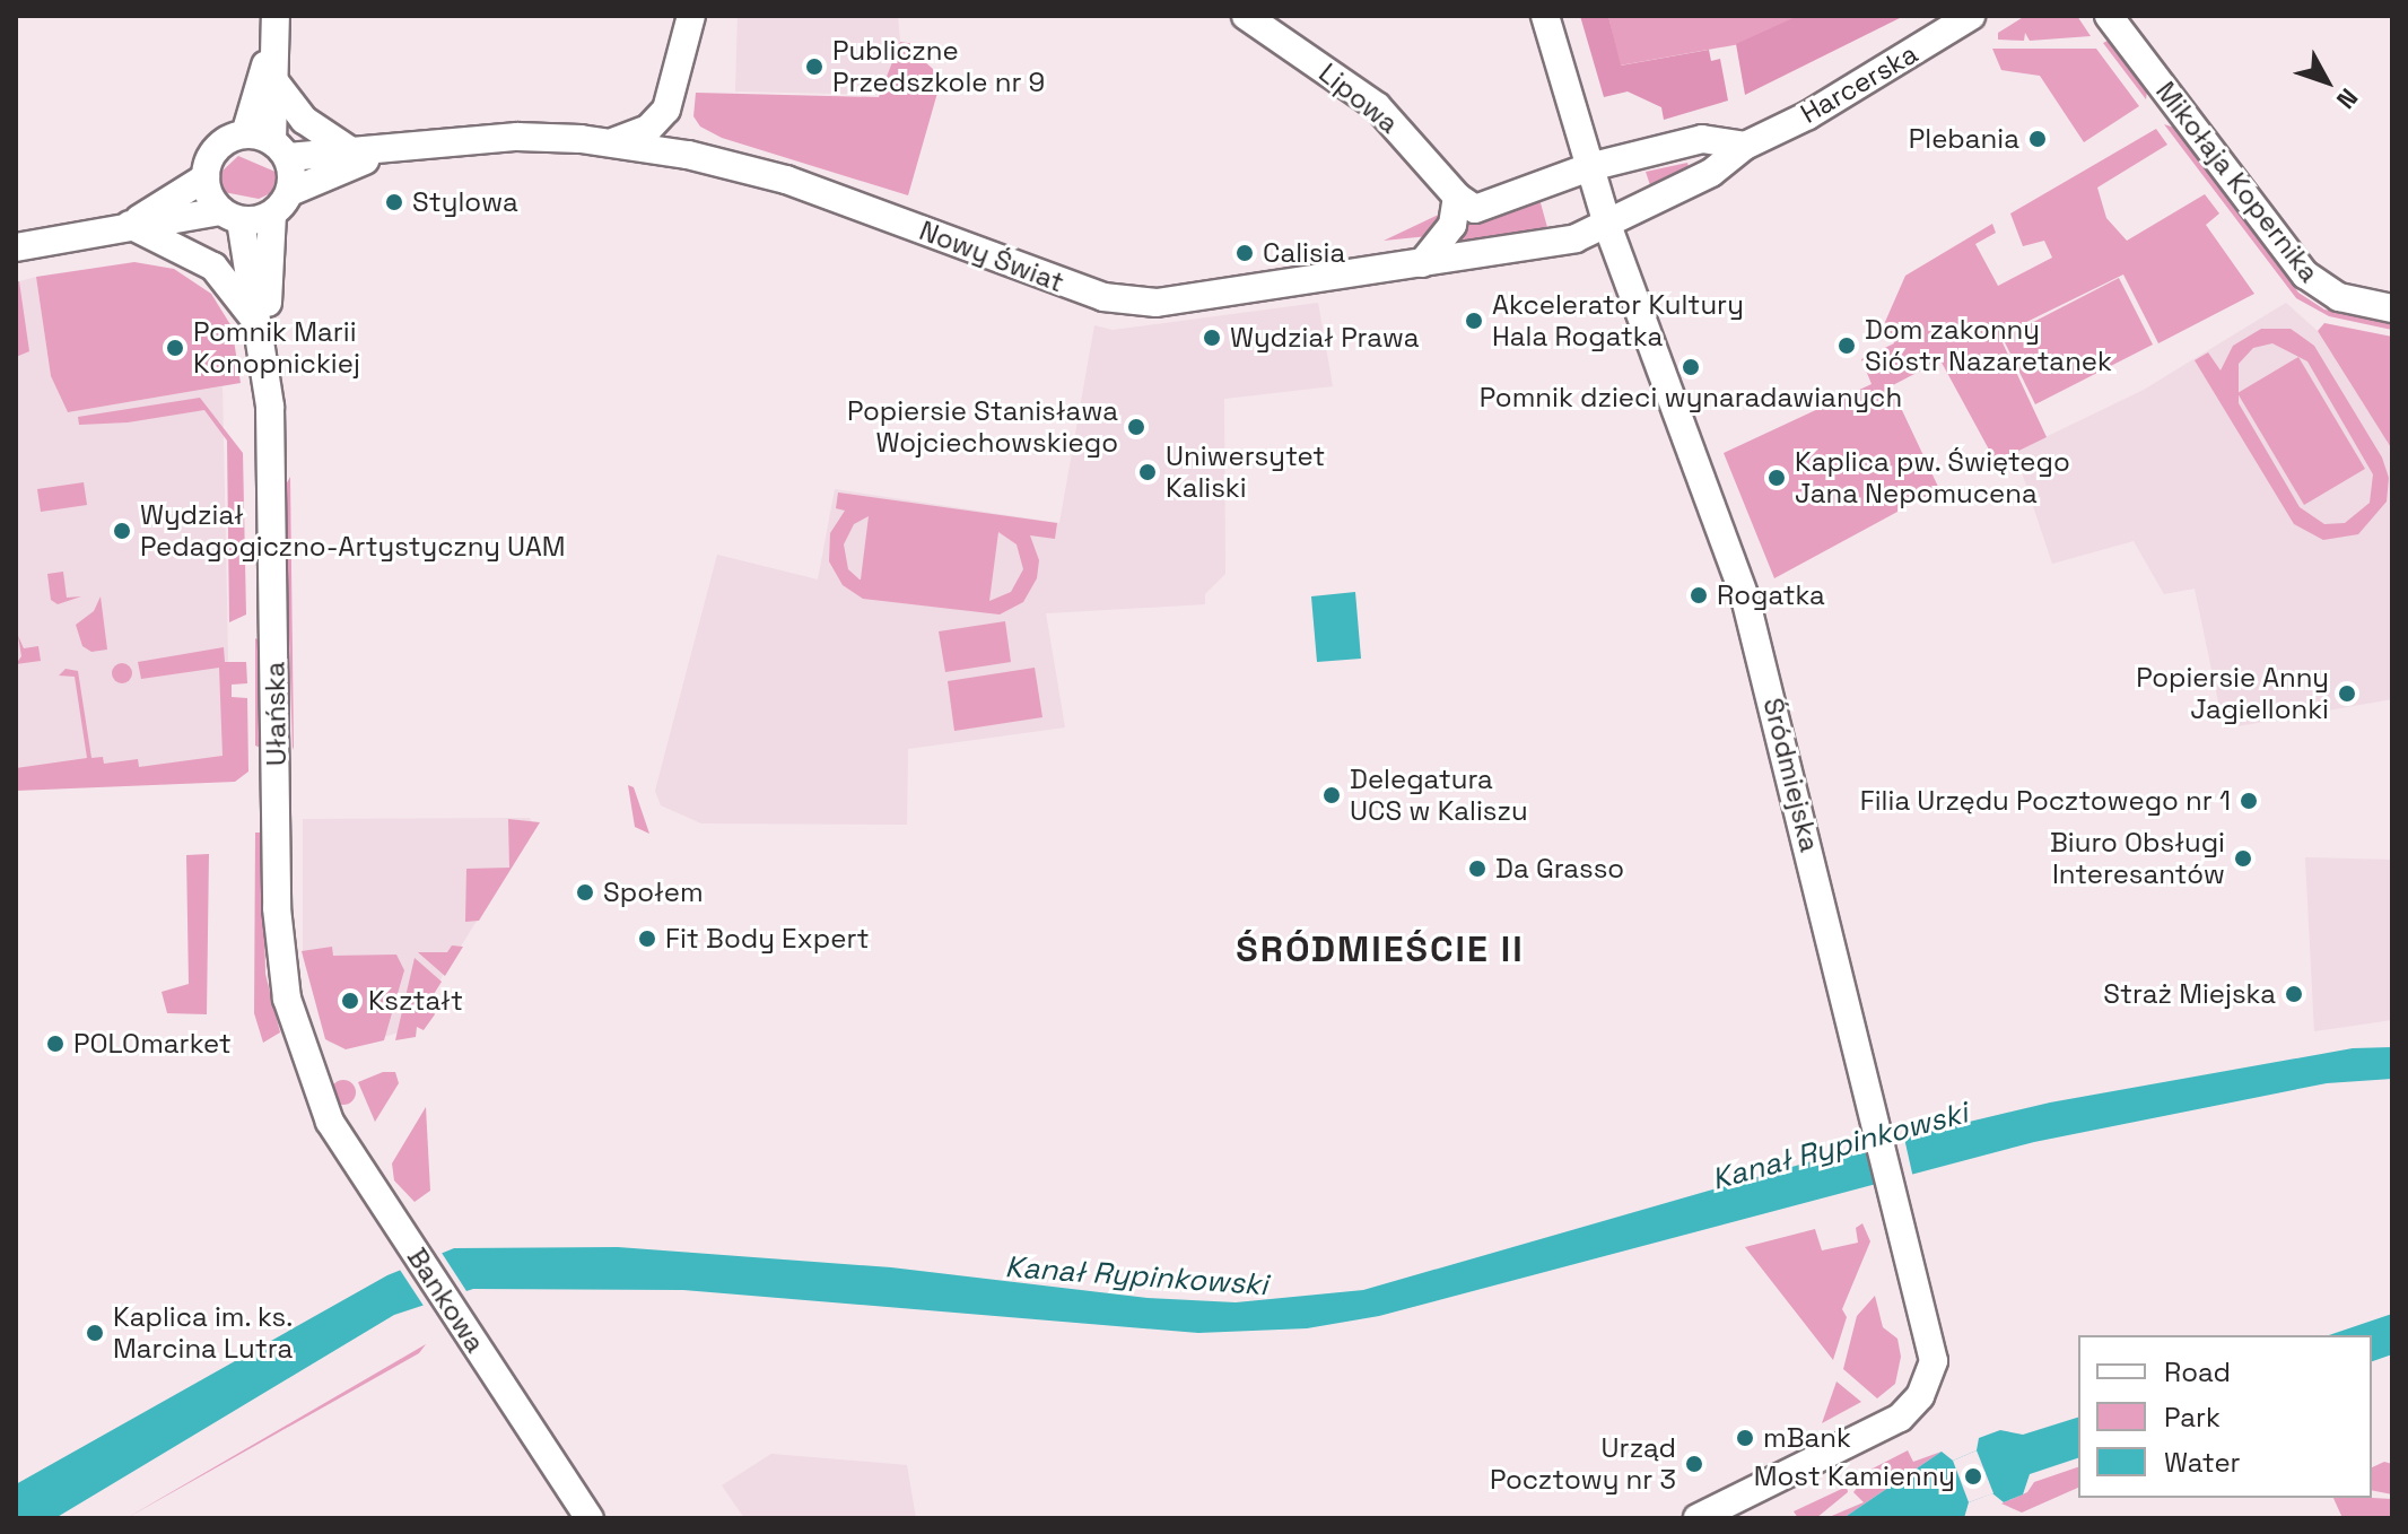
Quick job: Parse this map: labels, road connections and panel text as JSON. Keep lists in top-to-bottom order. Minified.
{"streets":{"street":["Harcerska","Lipowa","Mikołaja Kopernika","Nowy Świat","Ułańska","Śródmiejska","Bankowa"]},"crossings":[["Harcerska","Nowy Świat"],["Harcerska","Śródmiejska"],["Nowy Świat","Ułańska"],["Nowy Świat","Śródmiejska"],["Ułańska","Bankowa"]],"districts":["ŚRÓDMIEŚCIE II"],"water":["Kanał Rypinkowski"],"places":["Publiczne Przedszkole nr 9","Plebania","Stylowa","Calisia","Akcelerator Kultury Hala Rogatka","Wydział Prawa","Dom zakonny Sióstr Nazaretanek","Pomnik Marii Konopnickiej","Pomnik dzieci wynaradawianych","Popiersie Stanisława Wojciechowskiego","Uniwersytet Kaliski","Kaplica pw. Świętego Jana Nepomucena","Wydział Pedagogiczno-Artystyczny UAM","Rogatka","Popiersie Anny Jagiellonki","Delegatura UCS w Kaliszu","Filia Urzędu Pocztowego nr 1","Biuro Obsługi Interesantów","Da Grasso","Społem","Fit Body Expert","Straż Miejska","Kształt","POLOmarket","Kaplica im. ks. Marcina Lutra","mBank","Urząd Pocztowy nr 3","Most Kamienny"],"legend":["Road","Park","Water"],"north":"bottom right"}
